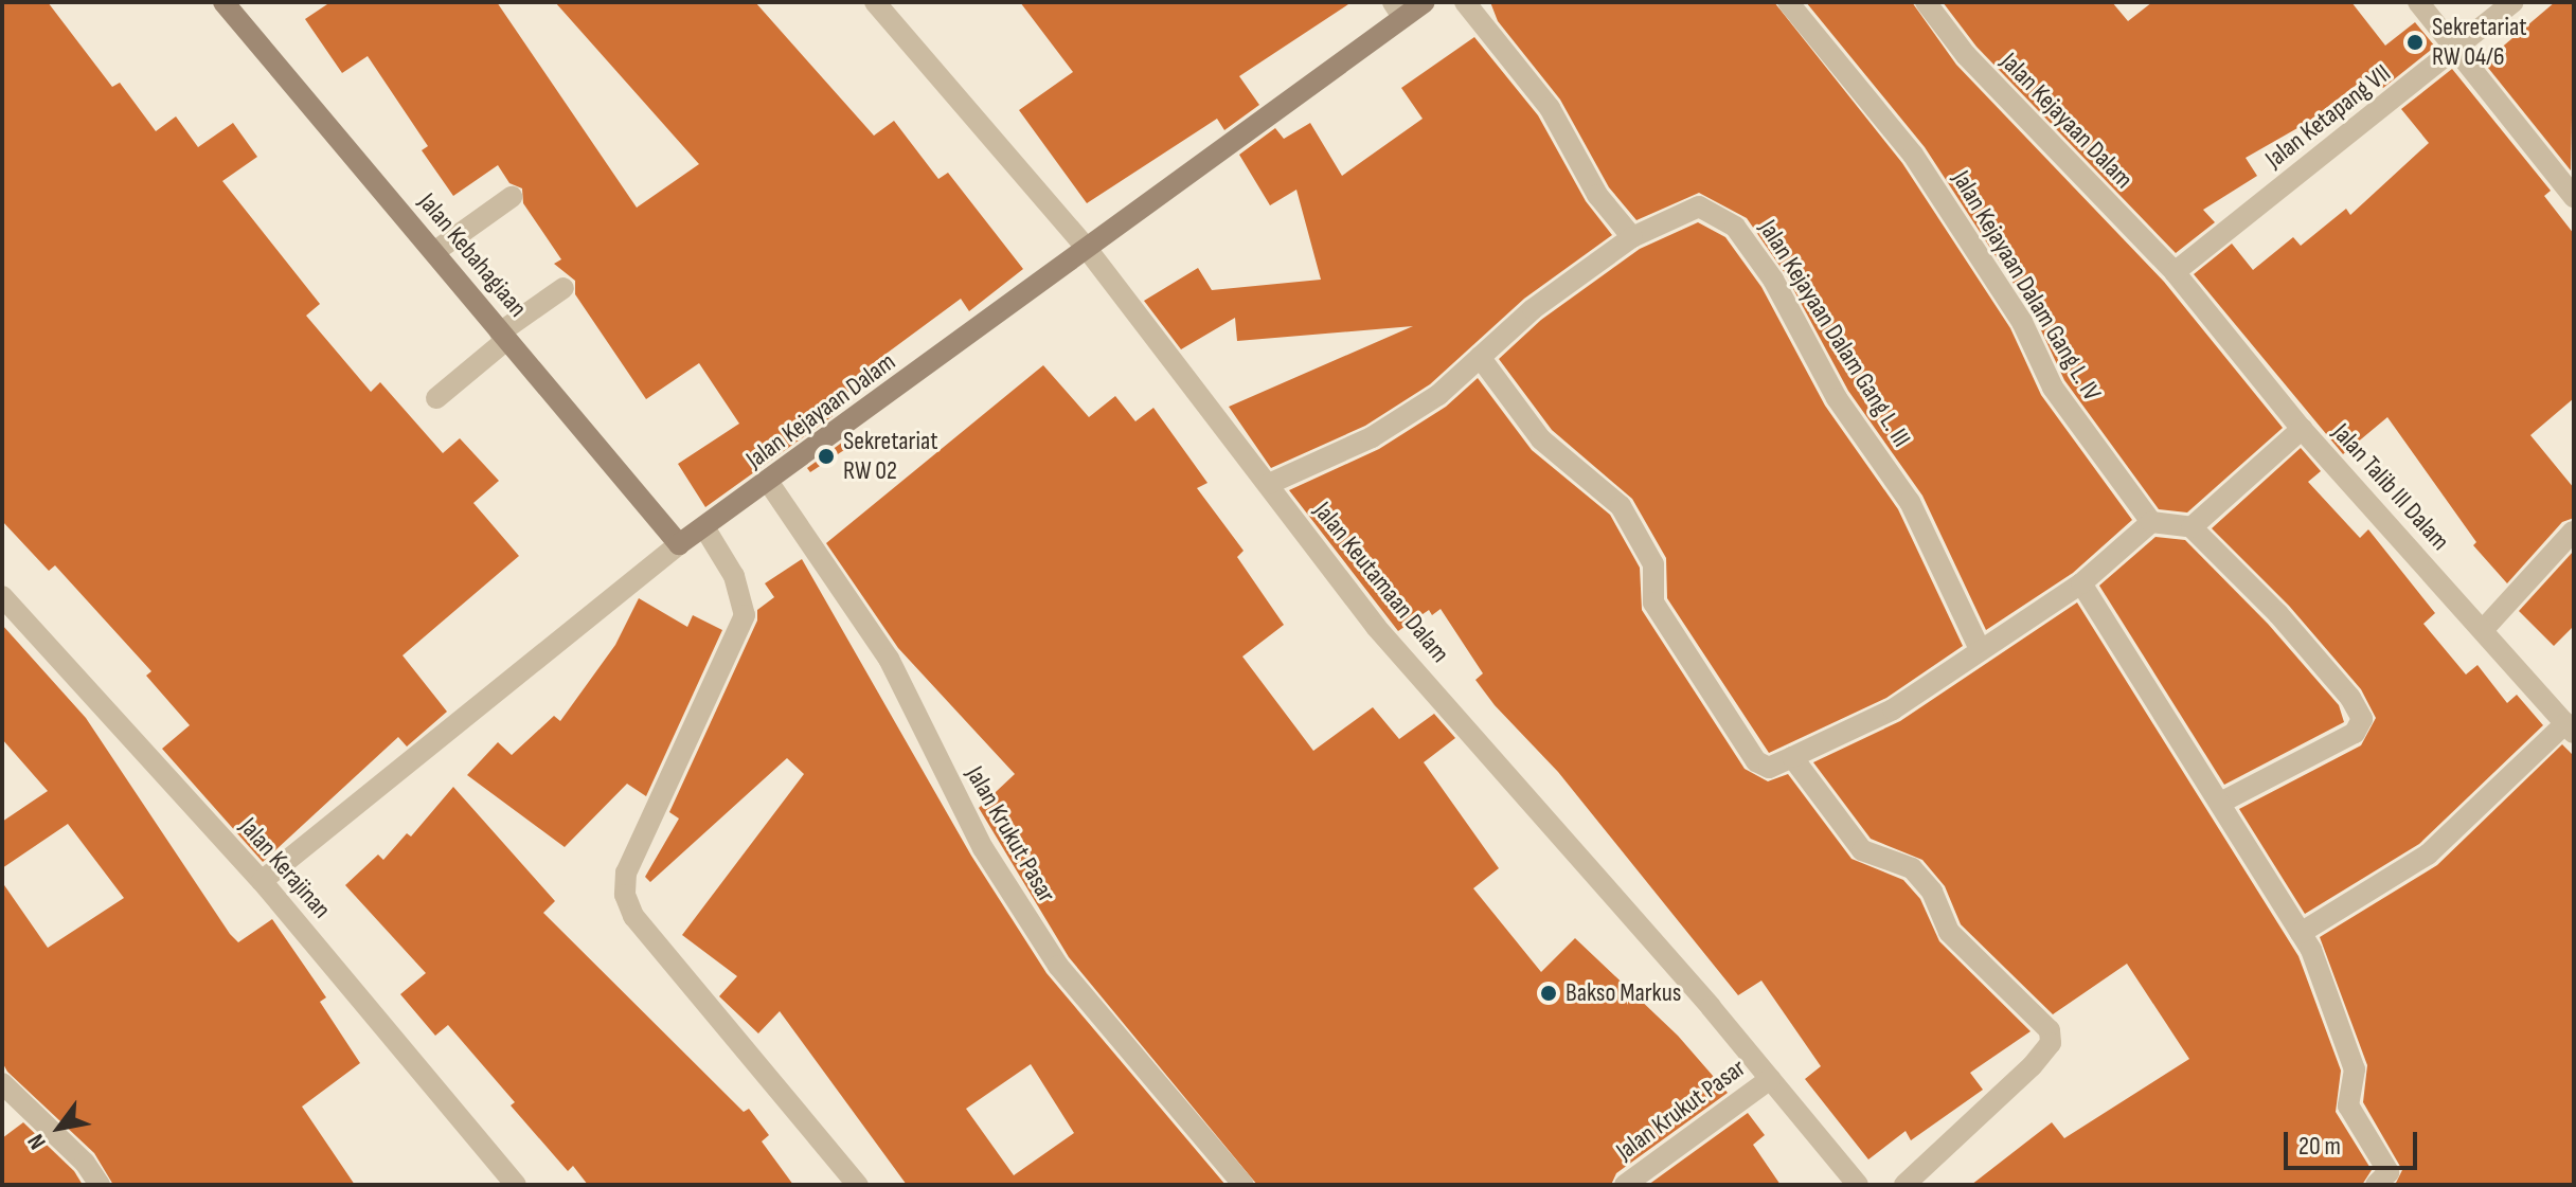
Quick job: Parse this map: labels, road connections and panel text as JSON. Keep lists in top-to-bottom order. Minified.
{"streets":{"street":["Jalan Ketapang VII","Jalan Kejayaan Dalam","Jalan Kebahagiaan","Jalan Kejayaan Dalam Gang L. IV","Jalan Kejayaan Dalam Gang L. III","Jalan Talib III Dalam","Jalan Keutamaan Dalam","Jalan Krukut Pasar","Jalan Kerajinan"]},"crossings":[["Jalan Ketapang VII","Jalan Kejayaan Dalam"],["Jalan Ketapang VII","Jalan Talib III Dalam"],["Jalan Kejayaan Dalam","Jalan Kebahagiaan"],["Jalan Kejayaan Dalam","Jalan Talib III Dalam"],["Jalan Kejayaan Dalam","Jalan Keutamaan Dalam"],["Jalan Kejayaan Dalam","Jalan Krukut Pasar"],["Jalan Kejayaan Dalam","Jalan Kerajinan"],["Jalan Keutamaan Dalam","Jalan Krukut Pasar"]],"places":["Sekretariat RW 04/6","Sekretariat RW 02","Bakso Markus"],"scale_bar":"20 m","north":"bottom left"}
